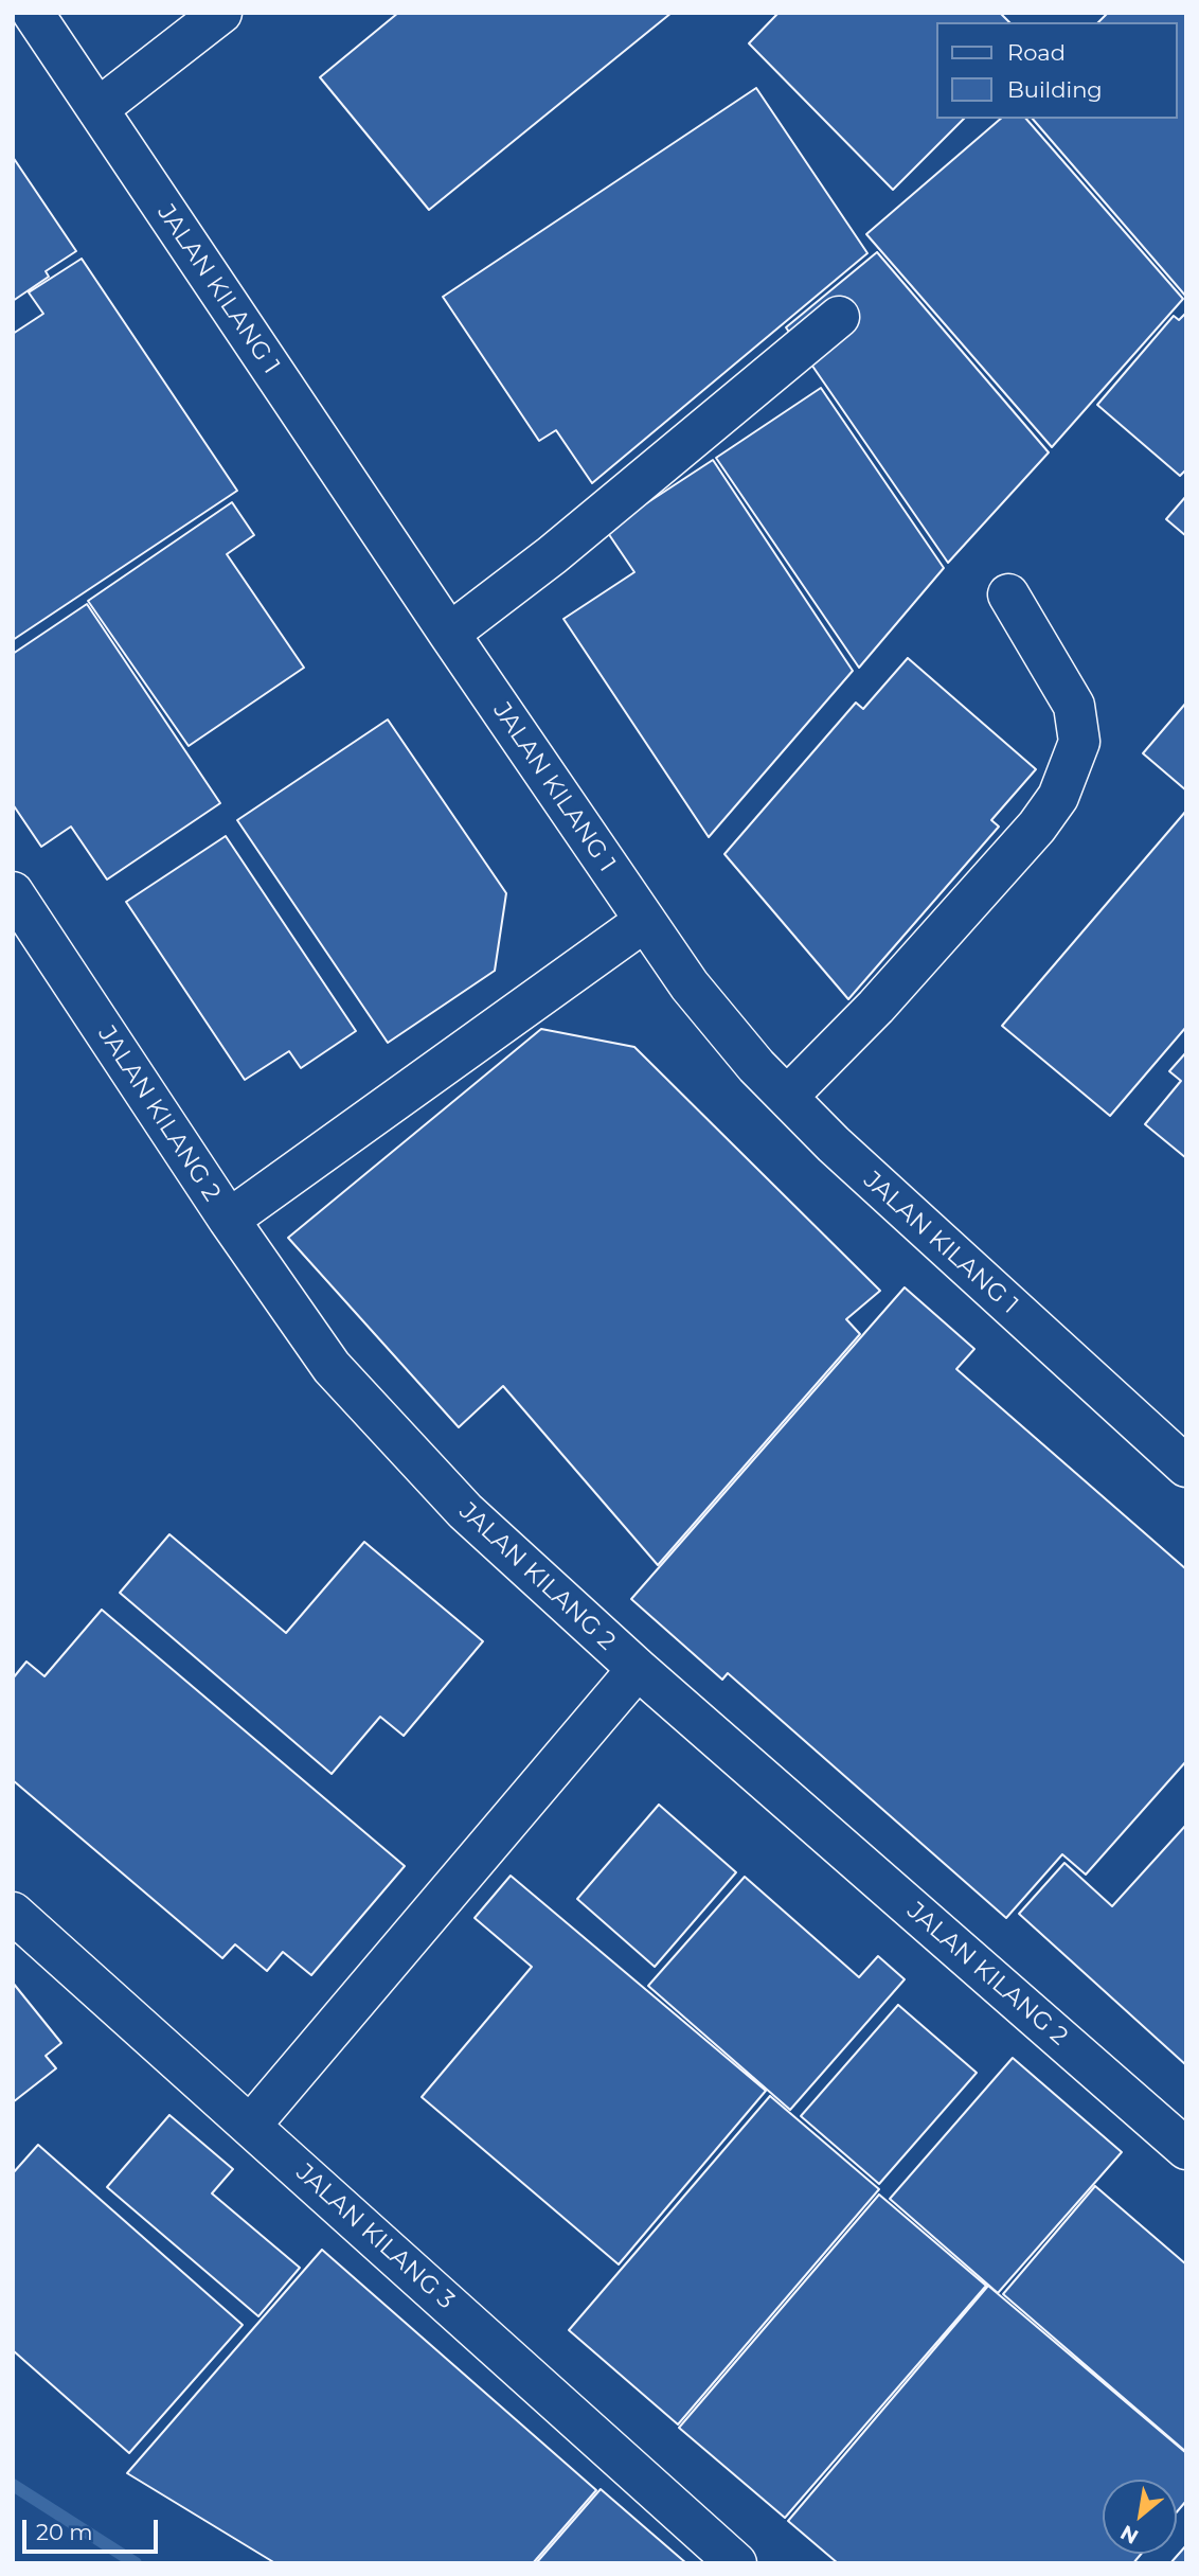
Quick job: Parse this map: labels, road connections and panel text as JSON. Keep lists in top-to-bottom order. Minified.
{"streets":{"street":["JALAN KILANG 1","JALAN KILANG 2","JALAN KILANG 3"]},"legend":["Road","Building"],"scale_bar":"20 m","north":"bottom left"}
